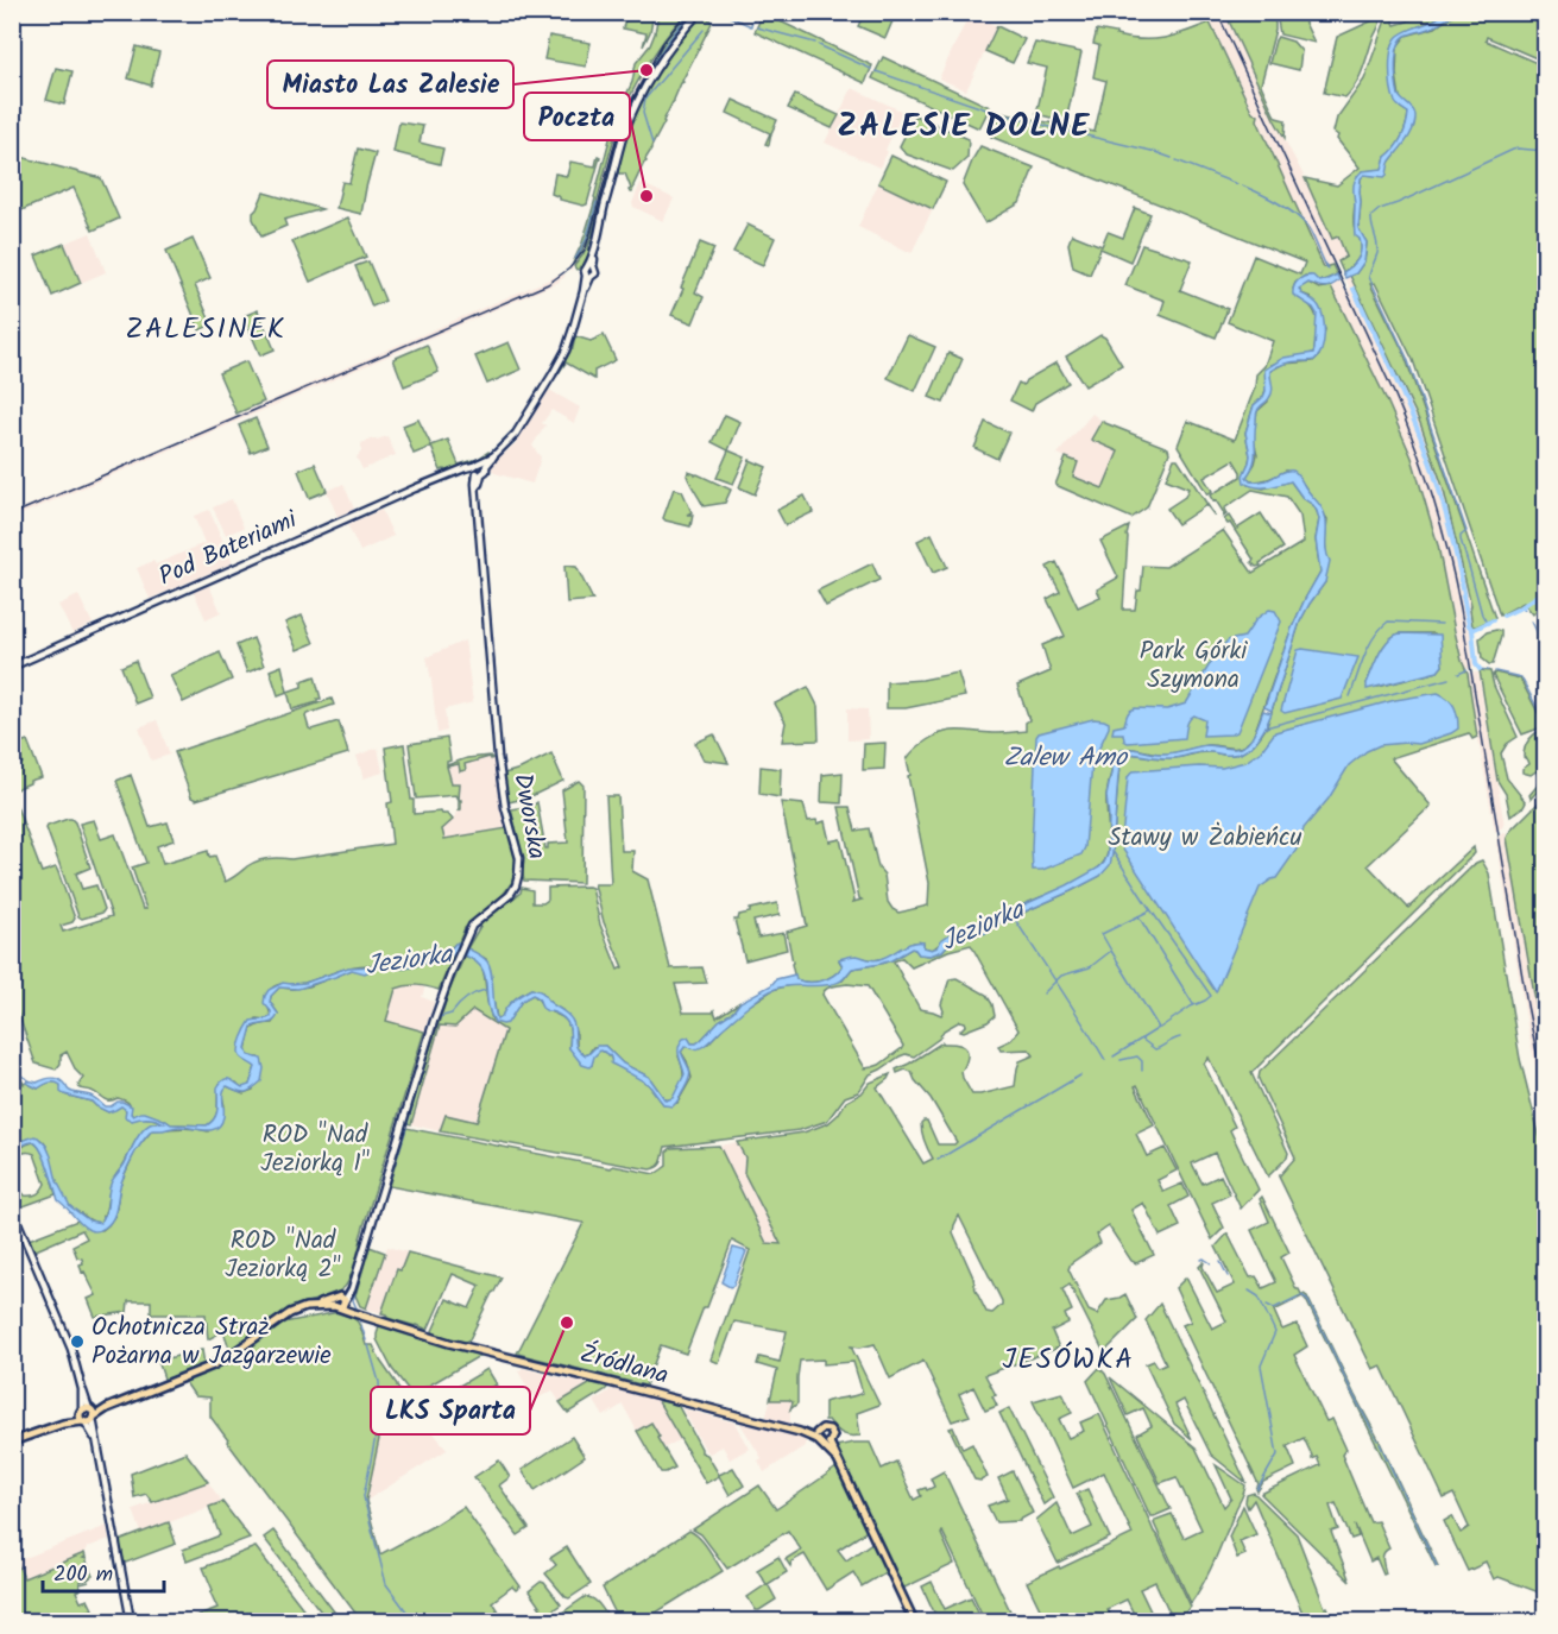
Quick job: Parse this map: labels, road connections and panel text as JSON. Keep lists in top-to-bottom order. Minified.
{"streets":{"main road":["Źródlana"],"street":["Pod Bateriami","Dworska"]},"crossings":[["Pod Bateriami","Dworska"],["Dworska","Źródlana"]],"districts":["ZALESIE DOLNE","ZALESINEK","JESÓWKA"],"water":["Zalew Amo","Jeziorka"],"parks":["Park Górki Szymona","Stawy w Żabieńcu","ROD \"Nad Jeziorką 1\"","ROD \"Nad Jeziorką 2\""],"places":["Miasto Las Zalesie","Poczta","LKS Sparta","Ochotnicza Straż Pożarna w Jazgarzewie"],"scale_bar":"200 m"}
